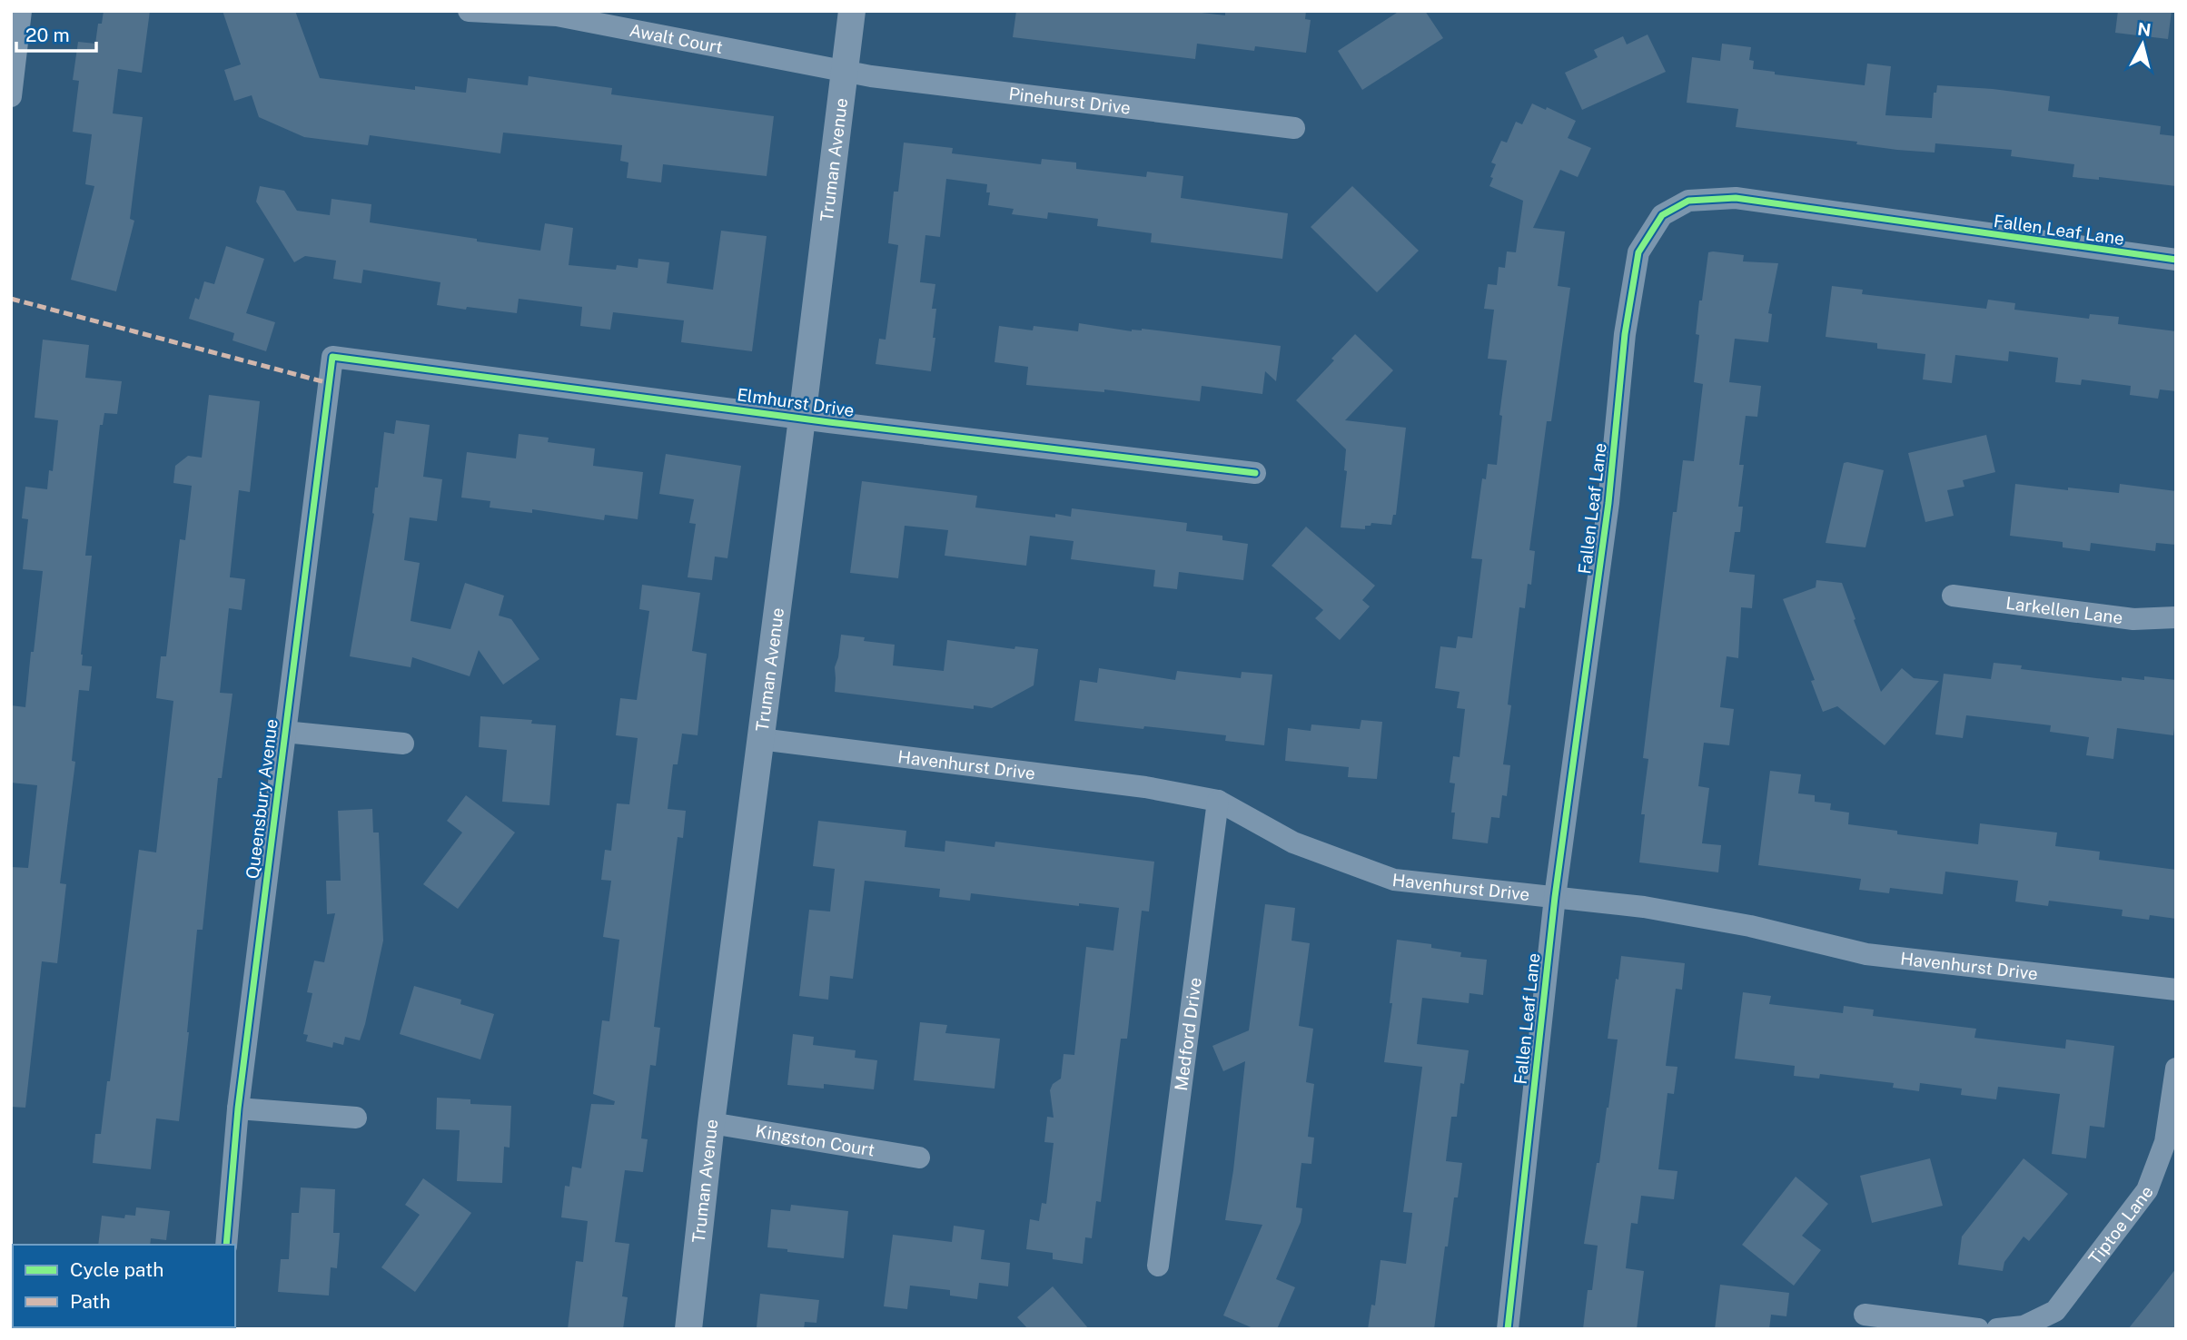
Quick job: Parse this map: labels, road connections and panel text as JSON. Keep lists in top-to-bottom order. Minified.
{"streets":{"street":["Awalt Court","Pinehurst Drive","Truman Avenue","Fallen Leaf Lane","Elmhurst Drive","Larkellen Lane","Havenhurst Drive","Queensbury Avenue","Medford Drive","Kingston Court","Tiptoe Lane"]},"crossings":[["Awalt Court","Pinehurst Drive"],["Awalt Court","Truman Avenue"],["Pinehurst Drive","Truman Avenue"],["Truman Avenue","Elmhurst Drive"],["Truman Avenue","Havenhurst Drive"],["Truman Avenue","Kingston Court"],["Fallen Leaf Lane","Havenhurst Drive"],["Elmhurst Drive","Queensbury Avenue"],["Havenhurst Drive","Medford Drive"]],"legend":["Cycle path","Path"],"scale_bar":"20 m","north":"top"}
